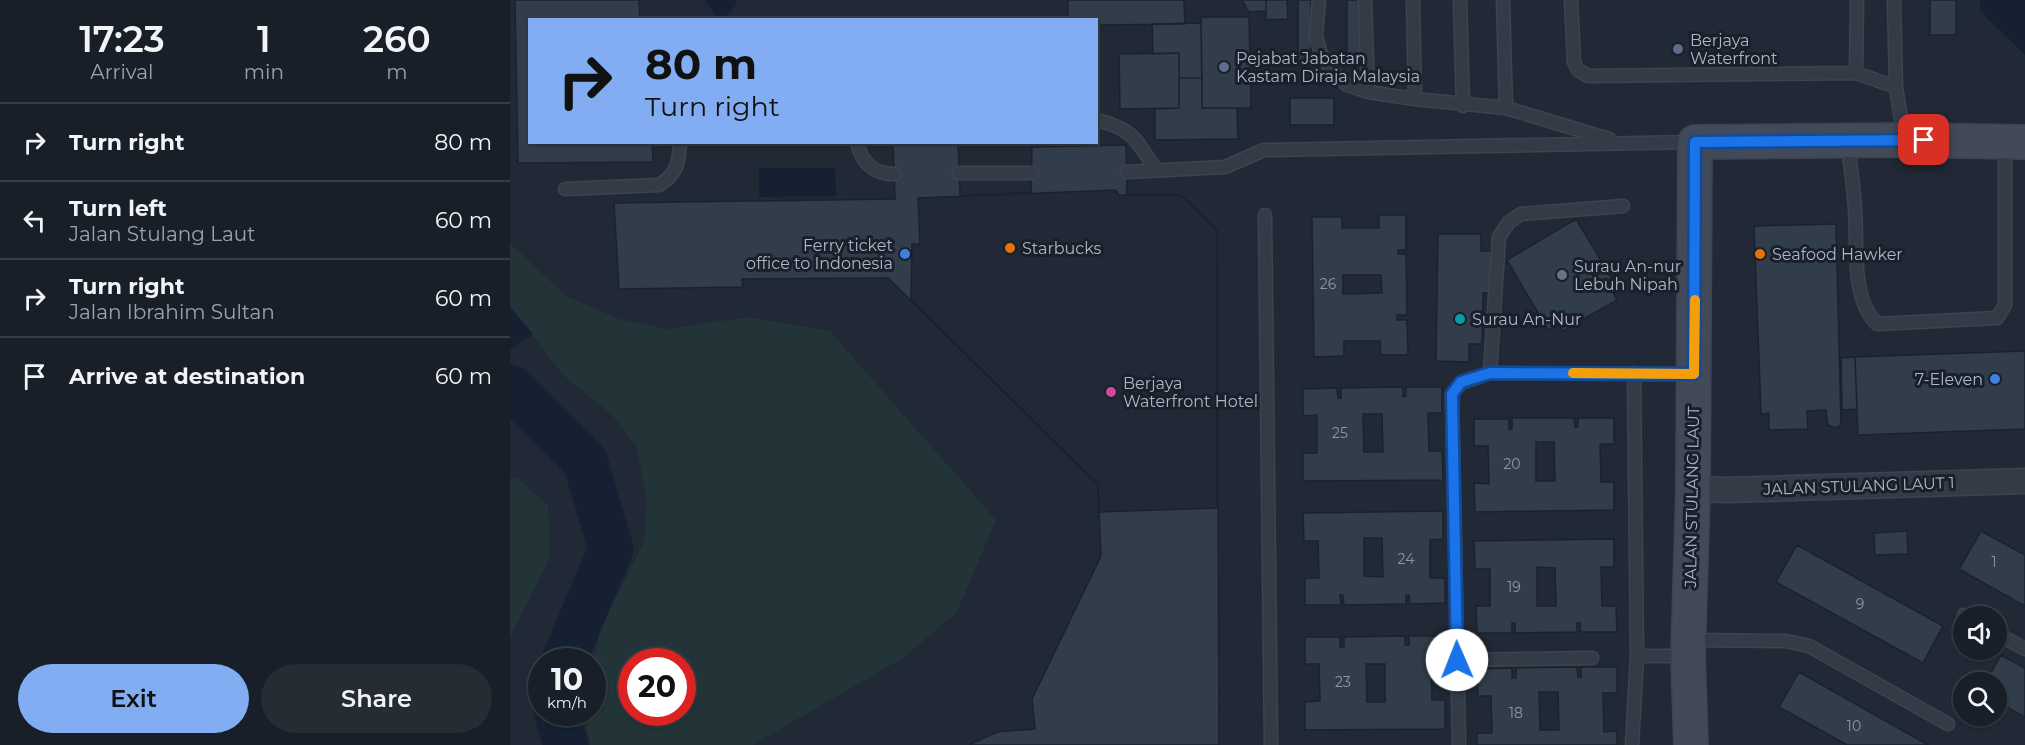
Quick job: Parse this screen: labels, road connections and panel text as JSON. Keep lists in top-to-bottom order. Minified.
{"streets":{"street":["JALAN STULANG LAUT 1","JALAN STULANG LAUT"]},"crossings":[["JALAN STULANG LAUT 1","JALAN STULANG LAUT"]],"places":["Berjaya Waterfront","Pejabat Jabatan Kastam Diraja Malaysia","Starbucks","Ferry ticket office to Indonesia","Seafood Hawker","Surau An-nur Lebuh Nipah","Surau An-Nur","7-Eleven","Berjaya Waterfront Hotel"],"house_numbers":["26","25","20","24","1","19","9","23","18","10"],"page":{"eta":["17:23","Arrival","1","min","260","m"],"turn":["80 m","Turn right"],"list":[{"name":"Turn right","value":"80 m"},{"name":"Turn left","note":"Jalan Stulang Laut","value":"60 m"},{"name":"Turn right","note":"Jalan Ibrahim Sultan","value":"60 m"},{"name":"Arrive at destination","value":"60 m"}],"speed":"10 km/h","limit":"20","buttons":["Exit","Share"]}}
